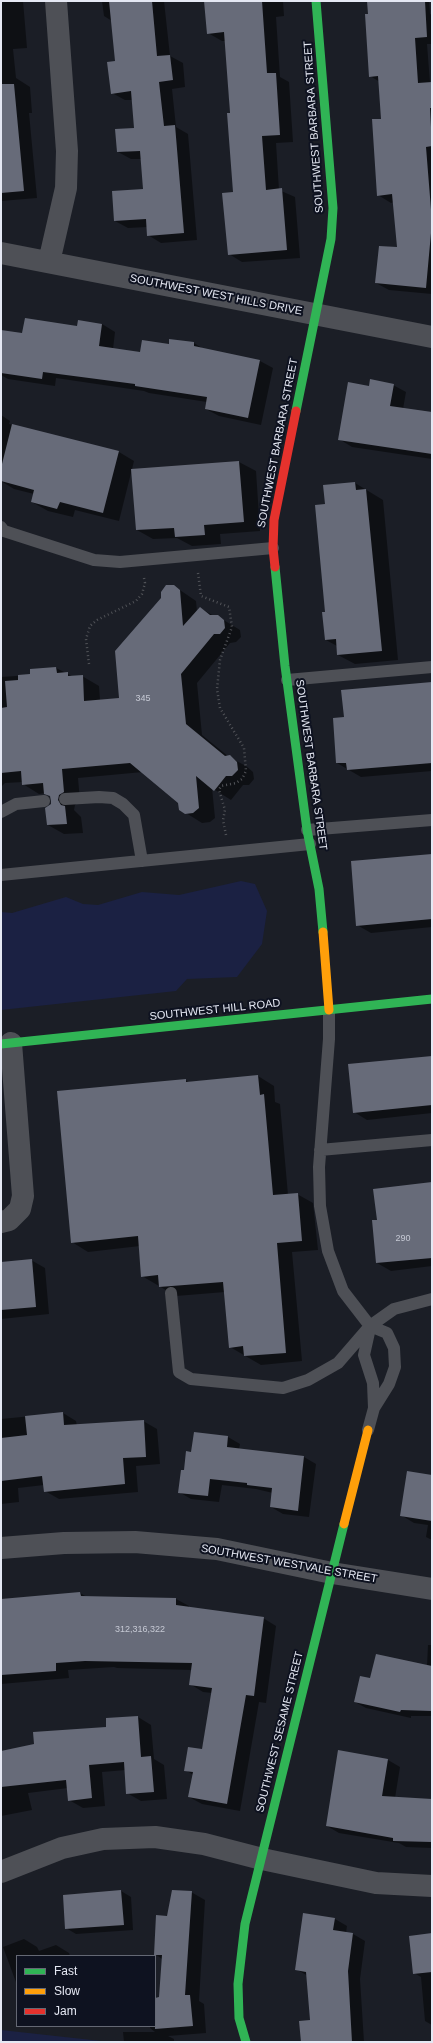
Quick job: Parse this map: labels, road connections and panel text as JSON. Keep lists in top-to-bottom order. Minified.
{"streets":{"street":["SOUTHWEST BARBARA STREET","SOUTHWEST WEST HILLS DRIVE","SOUTHWEST HILL ROAD","SOUTHWEST WESTVALE STREET","SOUTHWEST SESAME STREET"]},"crossings":[["SOUTHWEST BARBARA STREET","SOUTHWEST WEST HILLS DRIVE"],["SOUTHWEST BARBARA STREET","SOUTHWEST HILL ROAD"],["SOUTHWEST WESTVALE STREET","SOUTHWEST SESAME STREET"]],"house_numbers":["345","290","312,316,322"],"legend":["Fast","Slow","Jam"]}
